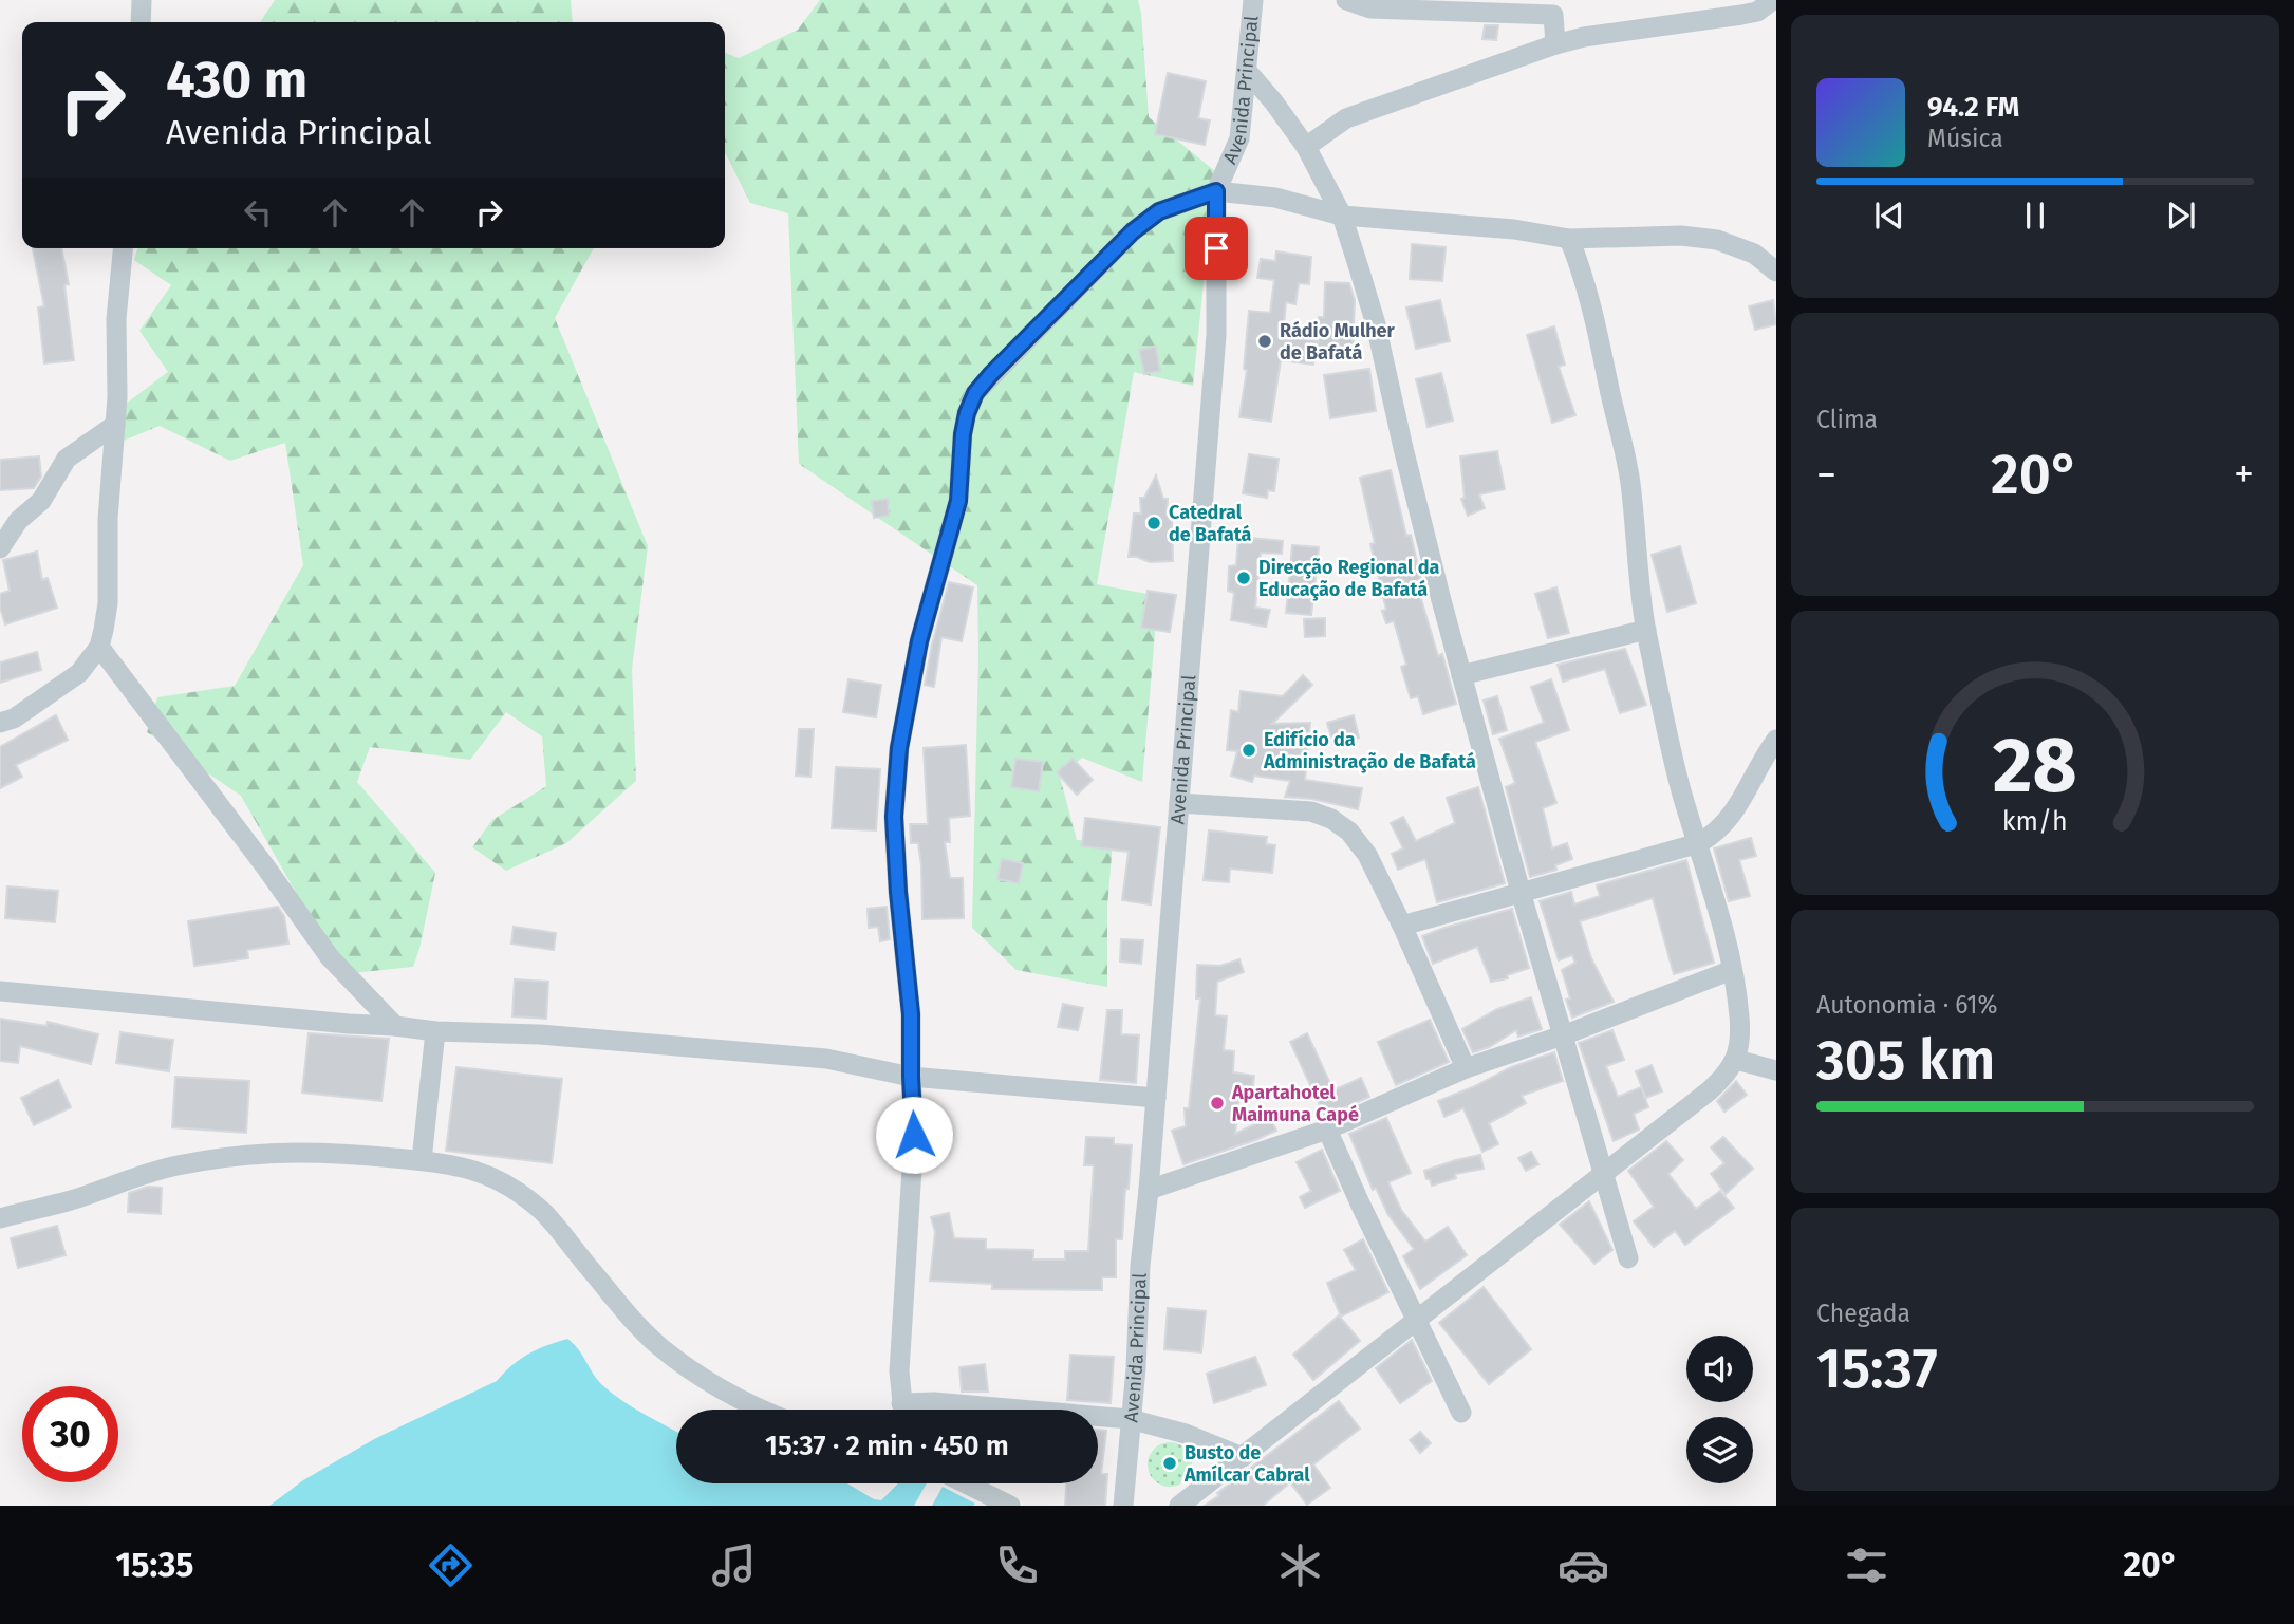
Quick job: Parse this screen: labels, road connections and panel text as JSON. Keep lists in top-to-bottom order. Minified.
{"streets":{"street":["Avenida Principal"]},"places":["Rádio Mulher de Bafatá","Catedral de Bafatá","Direcção Regional da Educação de Bafatá","Edifício da Administração de Bafatá","Apartahotel Maimuna Capé","Busto de Amílcar Cabral"],"page":{"turn":["430 m","Avenida Principal"],"song":["94.2 FM","Música"],"tile":["Clima",["Autonomia · 61%","305 km"],["Chegada","15:37"]],"heat":["−","20°","+"],"limit":"30","trip":"15:37 · 2 min · 450 m","tabs":["15:35","20°"],"gauge":["28","km/h"]}}
